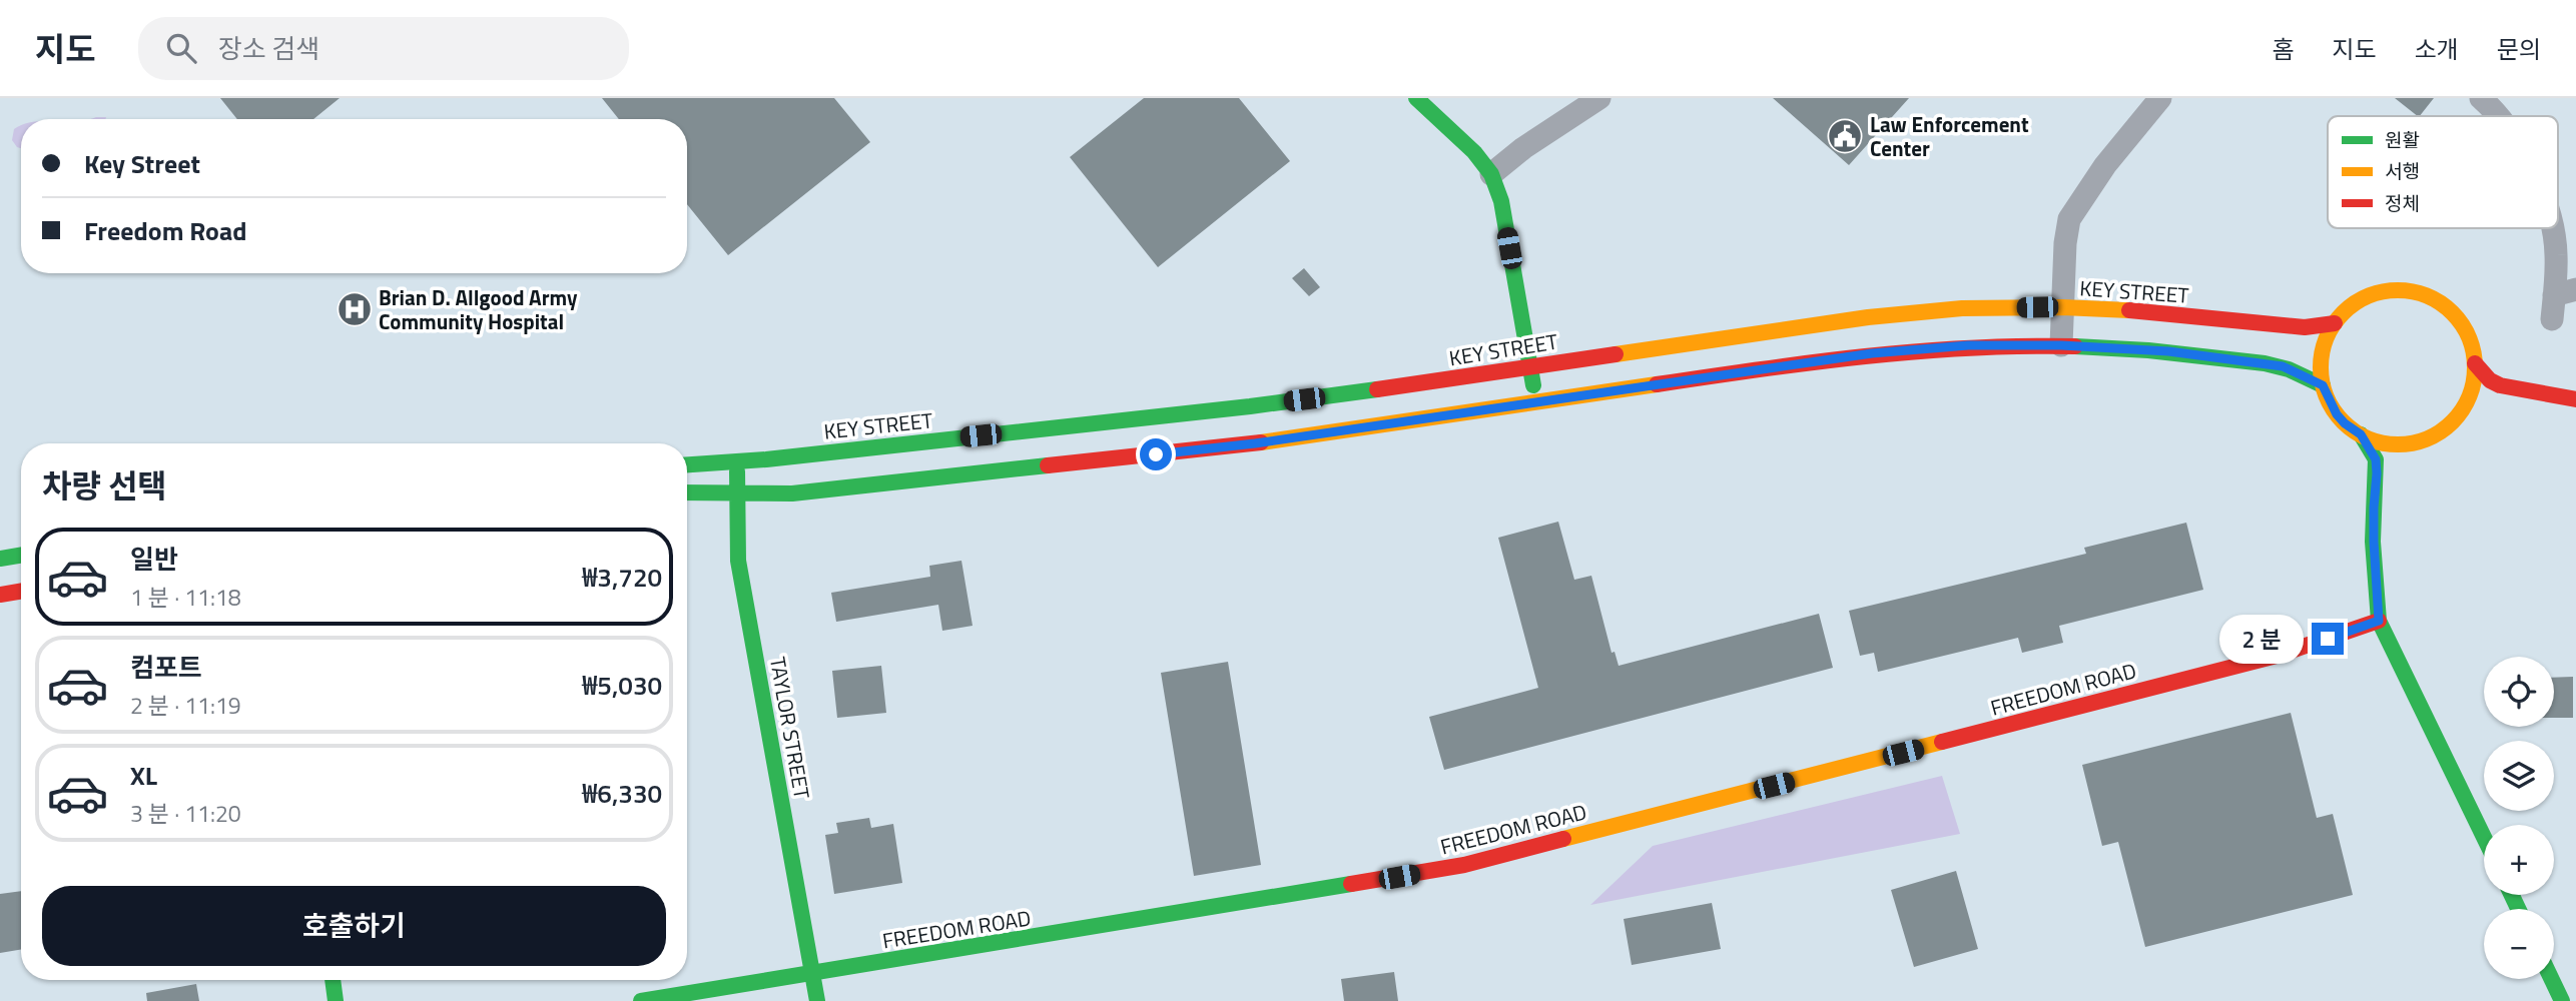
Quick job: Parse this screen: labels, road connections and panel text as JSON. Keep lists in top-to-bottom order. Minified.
{"streets":{"main road":["KEY STREET","FREEDOM ROAD","TAYLOR STREET"]},"crossings":[["KEY STREET","TAYLOR STREET"],["FREEDOM ROAD","TAYLOR STREET"]],"places":{"public building":["Law Enforcement Center"],"hospital":["Brian D. Allgood Army Community Hospital"]},"legend":["원활","서행","정체"],"page":{"header":"지도","search":"장소 검색","nav":["홈","지도","소개","문의"],"banner":["Key Street","Freedom Road"],"heading":"차량 선택","list":[{"name":"일반","note":"1 분 · 11:18","value":"₩3,720"},{"name":"컴포트","note":"2 분 · 11:19","value":"₩5,030"},{"name":"XL","note":"3 분 · 11:20","value":"₩6,330"}],"bubble":"2 분","map_buttons":["+","−"],"buttons":"호출하기"}}
